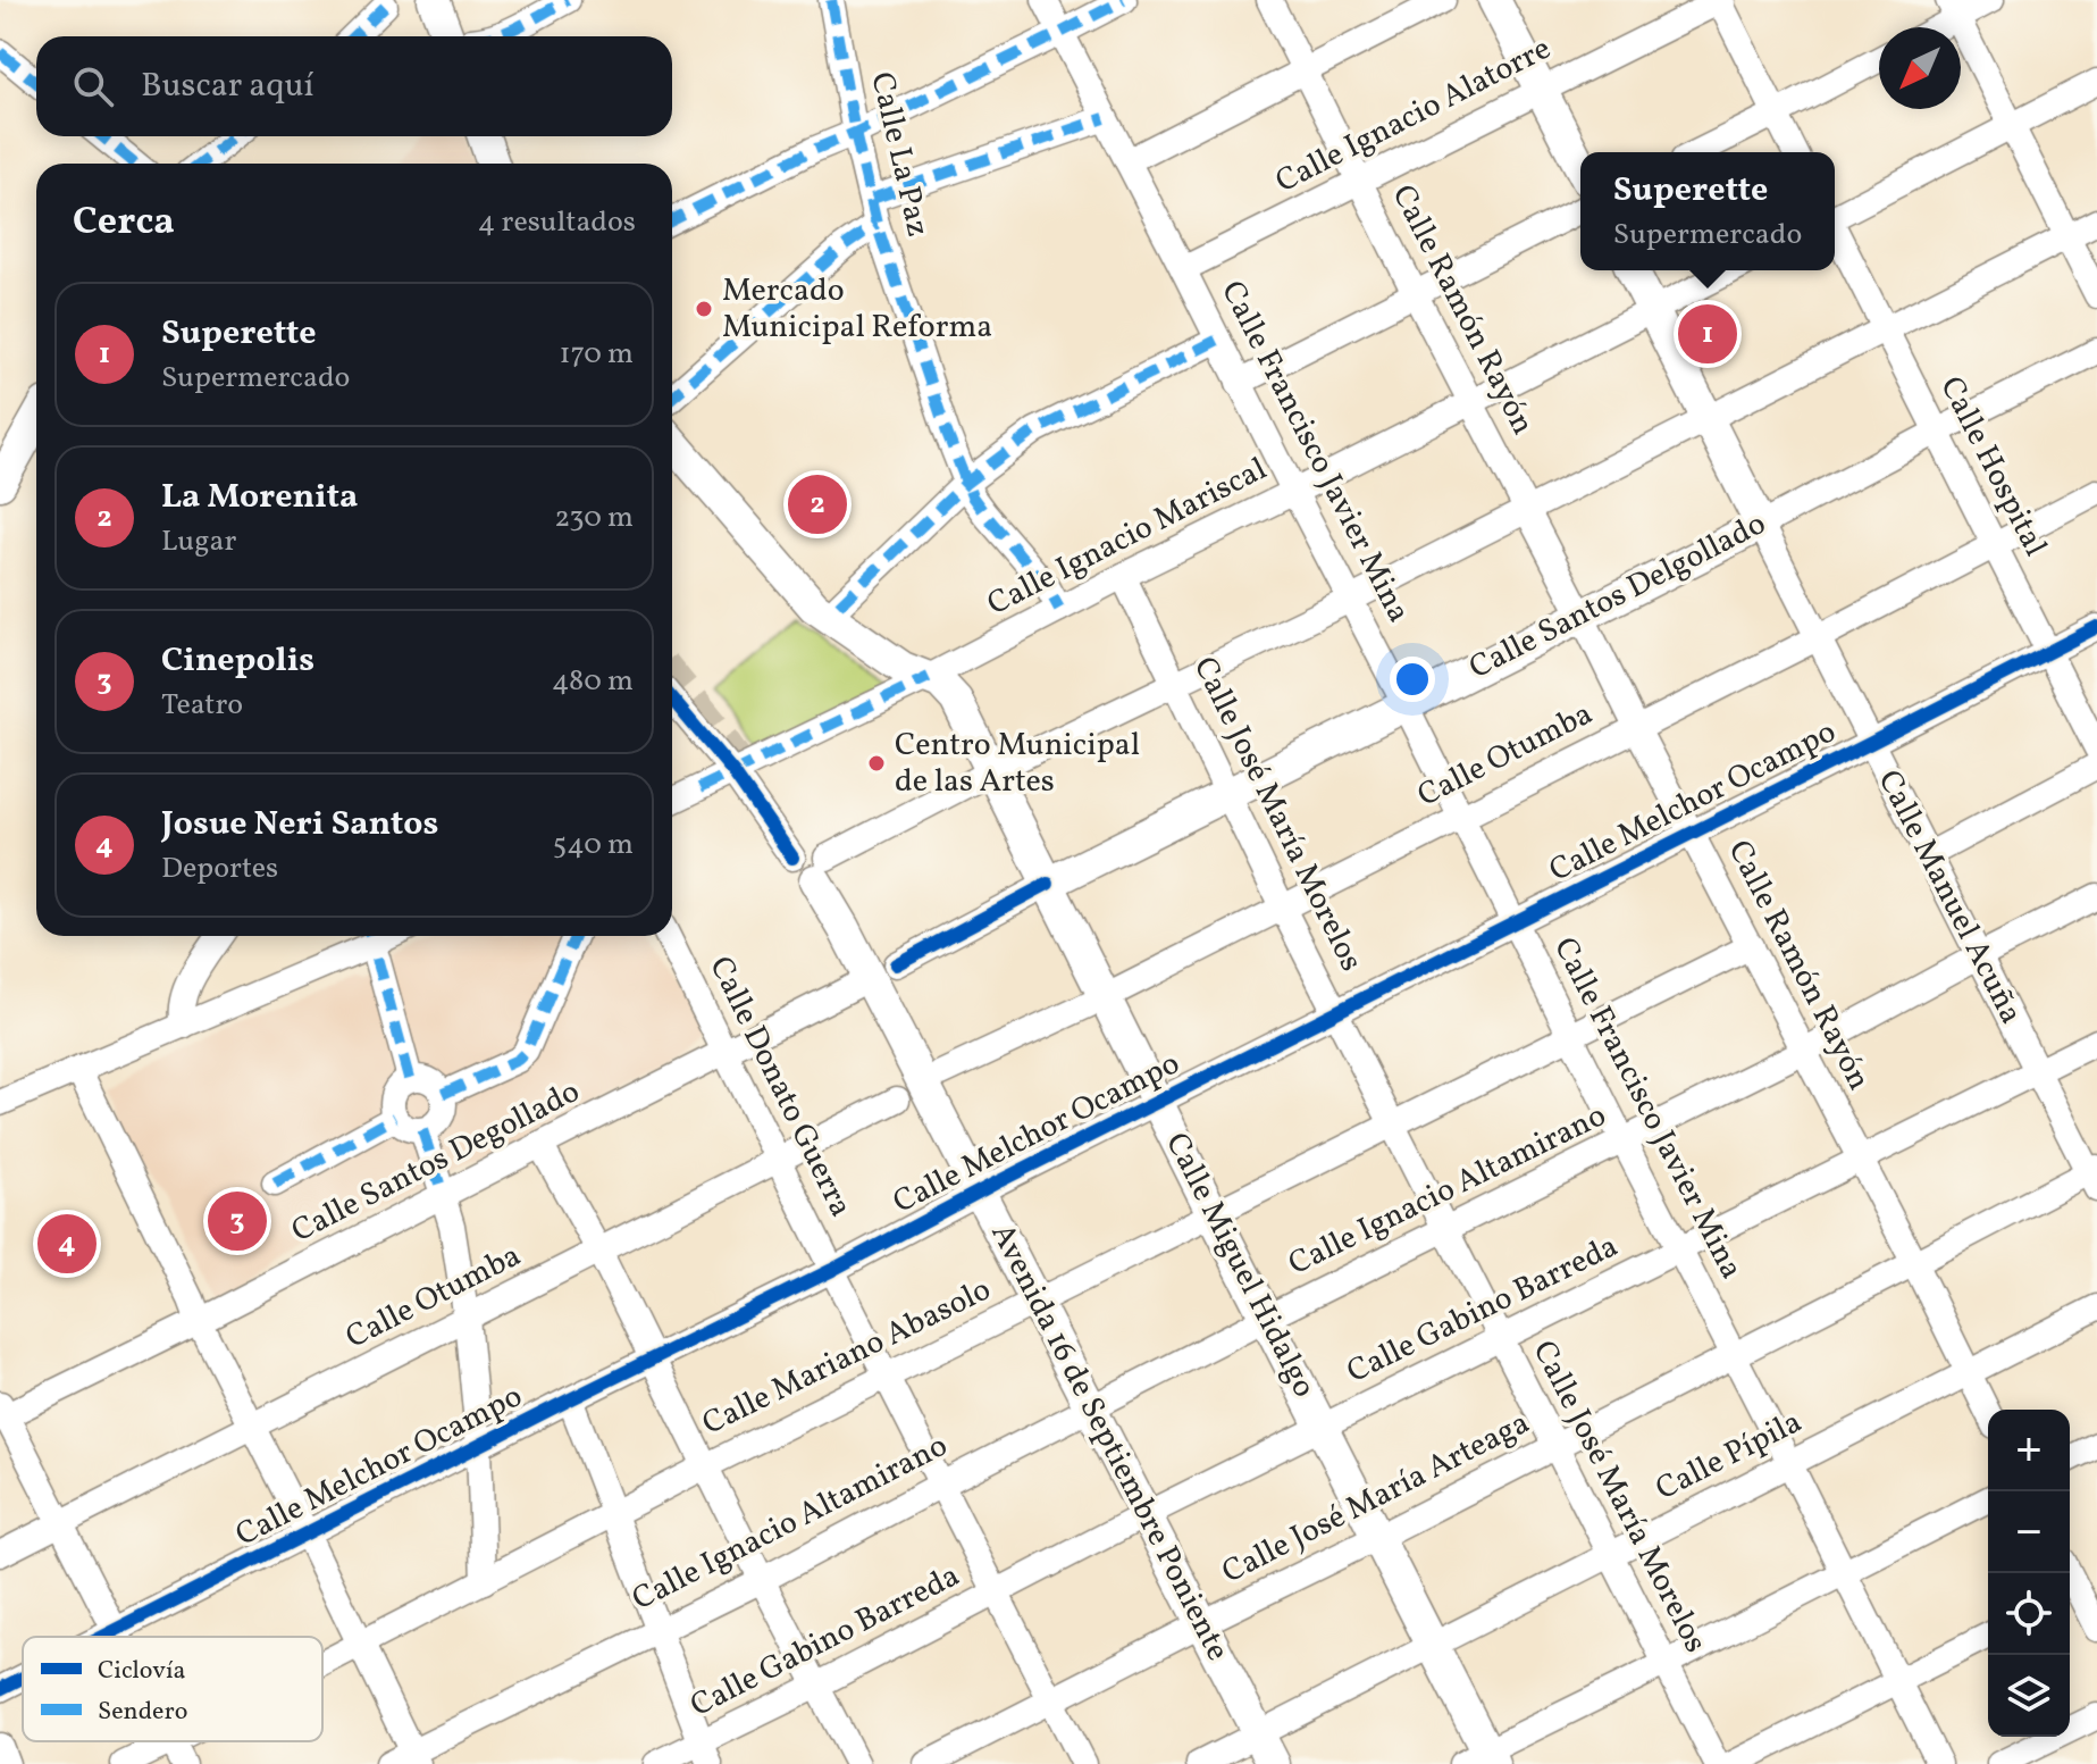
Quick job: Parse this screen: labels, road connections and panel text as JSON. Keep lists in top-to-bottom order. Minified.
{"streets":{"main road":["Calle Santos Delgollado","Calle Manuel Acuña","Calle Miguel Hidalgo","Avenida 16 de Septiembre Poniente"],"street":["Calle Ignacio Alatorre","Calle La Paz","Calle Ramón Rayón","Calle Francisco Javier Mina","Calle Hospital","Calle Ignacio Mariscal","Calle Otumba","Calle Melchor Ocampo","Calle José María Morelos","Calle Donato Guerra","Calle Santos Degollado","Calle Ignacio Altamirano","Calle Gabino Barreda","Calle Mariano Abasolo","Calle Pípila","Calle José María Arteaga"]},"crossings":[["Calle Ignacio Alatorre","Calle Ramón Rayón"],["Calle Ignacio Alatorre","Calle Francisco Javier Mina"],["Calle La Paz","Calle Ignacio Mariscal"],["Calle Ramón Rayón","Calle Ignacio Mariscal"],["Calle Ramón Rayón","Calle Santos Delgollado"],["Calle Ramón Rayón","Calle Otumba"],["Calle Ramón Rayón","Calle Melchor Ocampo"],["Calle Ramón Rayón","Calle Ignacio Altamirano"],["Calle Ramón Rayón","Calle Gabino Barreda"],["Calle Ramón Rayón","Calle Mariano Abasolo"],["Calle Ramón Rayón","Calle Pípila"],["Calle Ramón Rayón","Calle José María Arteaga"],["Calle Francisco Javier Mina","Calle Ignacio Mariscal"],["Calle Francisco Javier Mina","Calle Santos Delgollado"],["Calle Francisco Javier Mina","Calle Otumba"],["Calle Francisco Javier Mina","Calle Melchor Ocampo"],["Calle Francisco Javier Mina","Calle Ignacio Altamirano"],["Calle Francisco Javier Mina","Calle Gabino Barreda"],["Calle Francisco Javier Mina","Calle Mariano Abasolo"],["Calle Francisco Javier Mina","Calle Pípila"],["Calle Francisco Javier Mina","Calle José María Arteaga"],["Calle Hospital","Calle Santos Delgollado"],["Calle Hospital","Calle Otumba"],["Calle Hospital","Calle Melchor Ocampo"],["Calle Ignacio Mariscal","Calle José María Morelos"],["Calle Ignacio Mariscal","Calle Manuel Acuña"],["Calle Ignacio Mariscal","Calle Miguel Hidalgo"],["Calle Santos Delgollado","Calle José María Morelos"],["Calle Santos Delgollado","Calle Manuel Acuña"],["Calle Santos Delgollado","Calle Miguel Hidalgo"],["Calle Otumba","Calle José María Morelos"],["Calle Otumba","Calle Manuel Acuña"],["Calle Otumba","Calle Donato Guerra"],["Calle Otumba","Calle Miguel Hidalgo"],["Calle Melchor Ocampo","Calle José María Morelos"],["Calle Melchor Ocampo","Calle Manuel Acuña"],["Calle Melchor Ocampo","Calle Donato Guerra"],["Calle Melchor Ocampo","Calle Miguel Hidalgo"],["Calle Melchor Ocampo","Avenida 16 de Septiembre Poniente"],["Calle José María Morelos","Calle Ignacio Altamirano"],["Calle José María Morelos","Calle Gabino Barreda"],["Calle José María Morelos","Calle Mariano Abasolo"],["Calle José María Morelos","Calle Pípila"],["Calle José María Morelos","Calle José María Arteaga"],["Calle Manuel Acuña","Calle Ignacio Altamirano"],["Calle Manuel Acuña","Calle Gabino Barreda"],["Calle Manuel Acuña","Calle José María Arteaga"],["Calle Donato Guerra","Calle Santos Degollado"],["Calle Donato Guerra","Calle Ignacio Altamirano"],["Calle Donato Guerra","Calle Gabino Barreda"],["Calle Donato Guerra","Calle Mariano Abasolo"],["Calle Donato Guerra","Calle José María Arteaga"],["Calle Ignacio Altamirano","Calle Miguel Hidalgo"],["Calle Ignacio Altamirano","Avenida 16 de Septiembre Poniente"],["Calle Miguel Hidalgo","Calle Gabino Barreda"],["Calle Miguel Hidalgo","Calle Mariano Abasolo"],["Calle Miguel Hidalgo","Calle Pípila"],["Calle Miguel Hidalgo","Calle José María Arteaga"],["Calle Gabino Barreda","Avenida 16 de Septiembre Poniente"],["Calle Mariano Abasolo","Avenida 16 de Septiembre Poniente"],["Avenida 16 de Septiembre Poniente","Calle Pípila"],["Avenida 16 de Septiembre Poniente","Calle José María Arteaga"]],"places":["Mercado Municipal Reforma","Centro Municipal de las Artes"],"legend":["Ciclovía","Sendero"],"north":"bottom left","page":{"search":"Buscar aquí","popup":["Superette","Supermercado"],"heading":["Cerca","4 resultados"],"list":[{"mark":"1","name":"Superette","note":"Supermercado","value":"170 m"},{"mark":"2","name":"La Morenita","note":"Lugar","value":"230 m"},{"mark":"3","name":"Cinepolis","note":"Teatro","value":"480 m"},{"mark":"4","name":"Josue Neri Santos","note":"Deportes","value":"540 m"}],"pins":["1","2","3","4"],"map_buttons":["+","−"]}}
